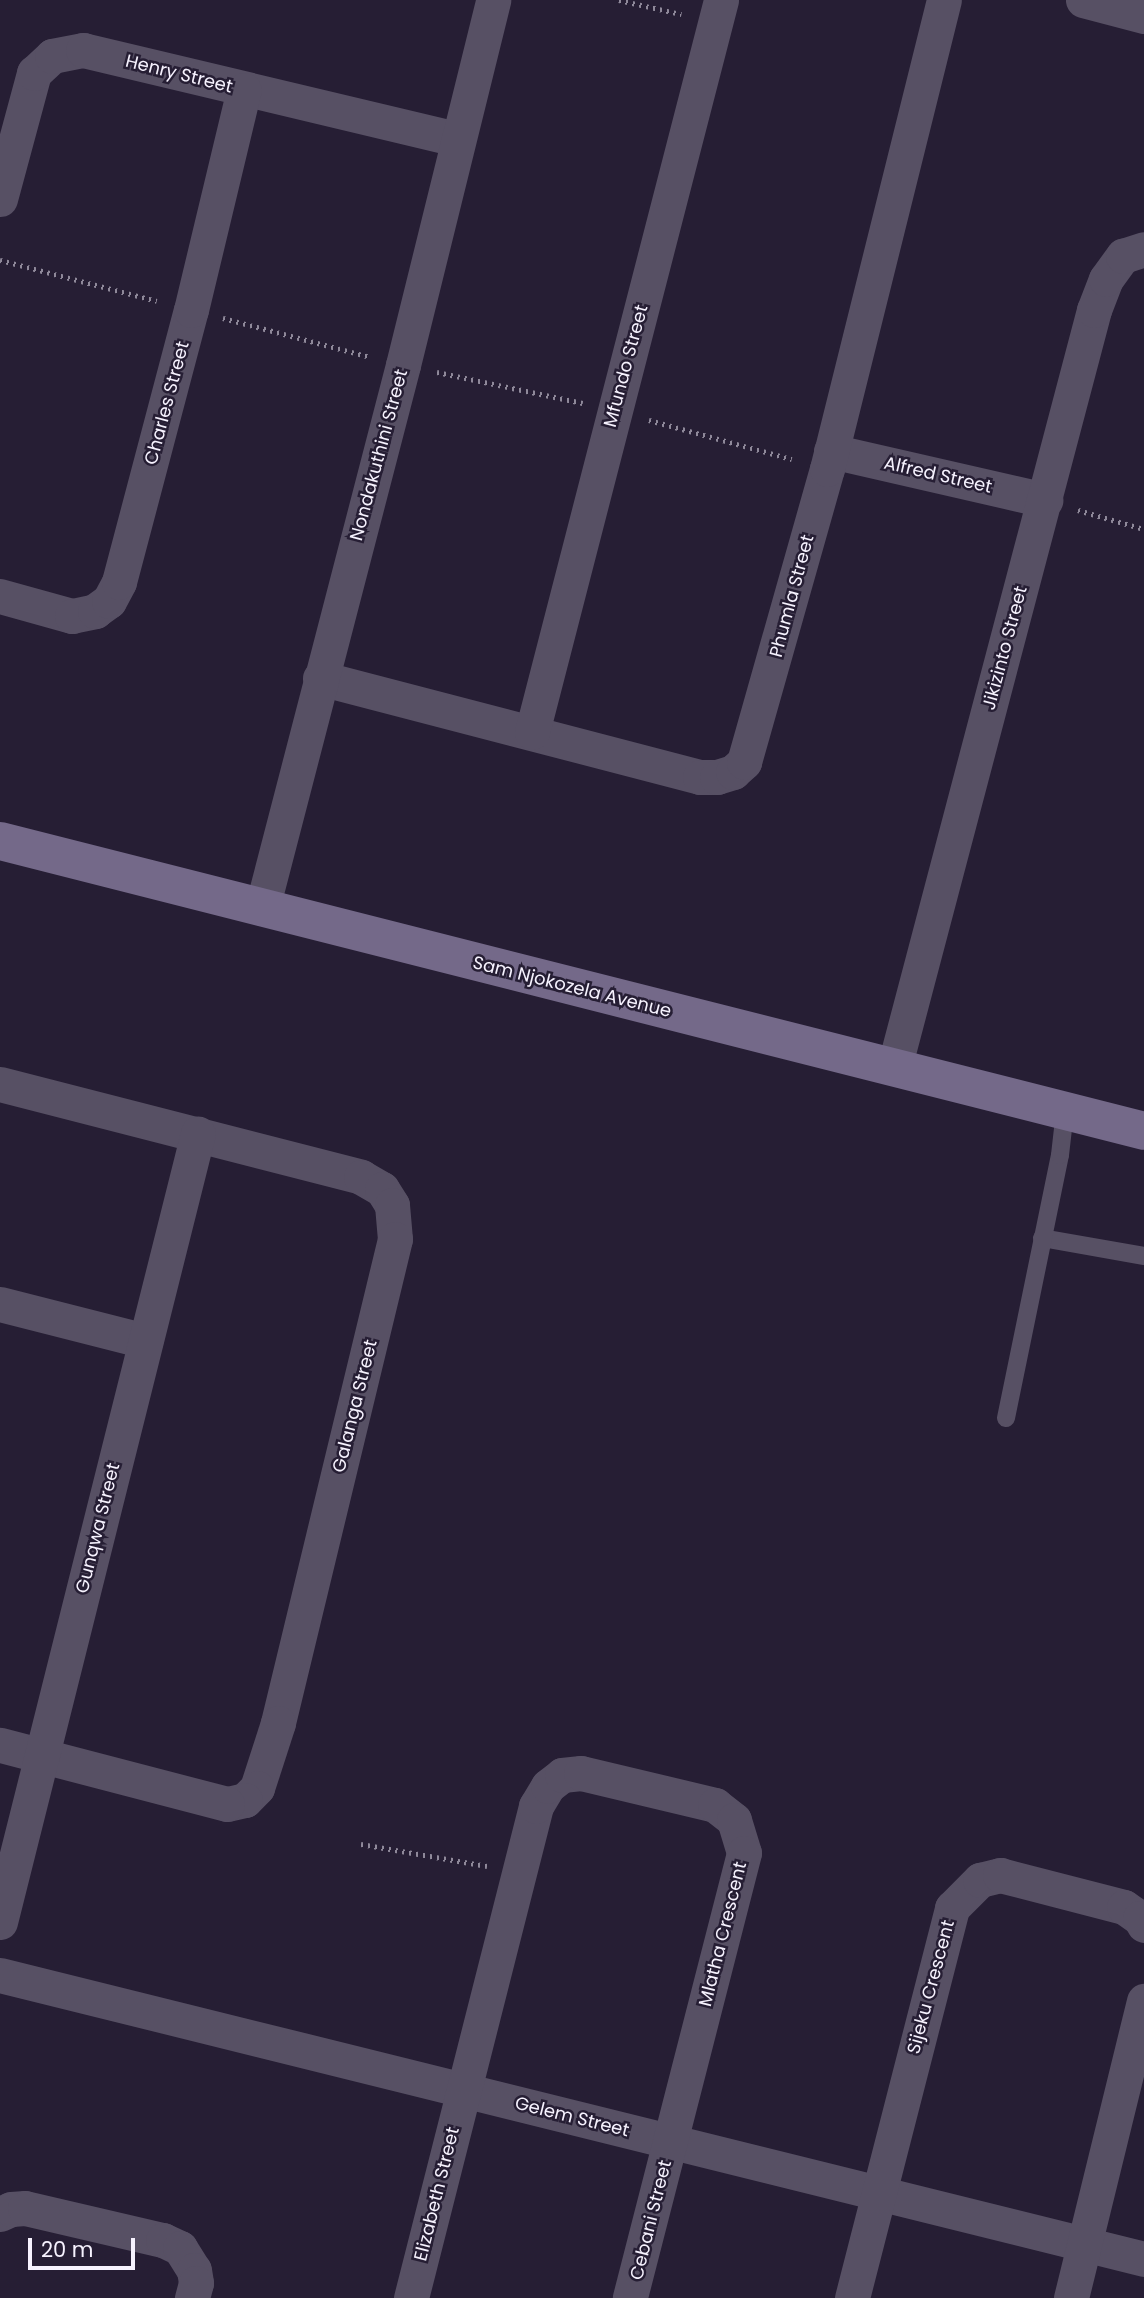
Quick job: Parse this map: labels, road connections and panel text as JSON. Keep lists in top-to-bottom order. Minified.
{"streets":{"street":["Henry Street","Mfundo Street","Charles Street","Nondakuthini Street","Alfred Street","Phumla Street","Jikizinto Street","Sam Njokozela Avenue","Galanga Street","Gunqwa Street","Mlatha Crescent","Sijeku Crescent","Gelem Street","Elizabeth Street","Cebani Street"]},"crossings":[["Henry Street","Charles Street"],["Henry Street","Nondakuthini Street"],["Mfundo Street","Phumla Street"],["Nondakuthini Street","Phumla Street"],["Nondakuthini Street","Sam Njokozela Avenue"],["Alfred Street","Phumla Street"],["Alfred Street","Jikizinto Street"],["Jikizinto Street","Sam Njokozela Avenue"],["Galanga Street","Gunqwa Street"],["Mlatha Crescent","Gelem Street"],["Mlatha Crescent","Elizabeth Street"],["Mlatha Crescent","Cebani Street"],["Sijeku Crescent","Gelem Street"],["Gelem Street","Elizabeth Street"],["Gelem Street","Cebani Street"]],"scale_bar":"20 m"}
